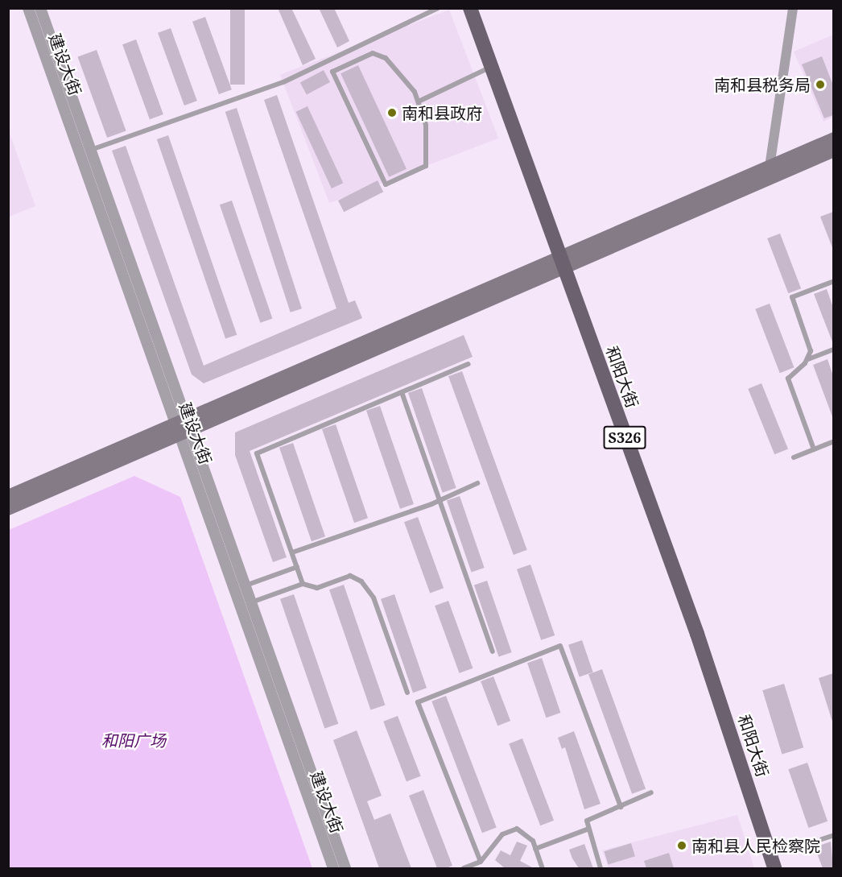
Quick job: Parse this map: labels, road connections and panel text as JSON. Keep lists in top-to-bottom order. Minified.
{"streets":{"main road":["和阳大街","S326"],"street":["建设大街"]},"parks":["和阳广场"],"places":["南和县税务局","南和县政府","南和县人民检察院"]}
